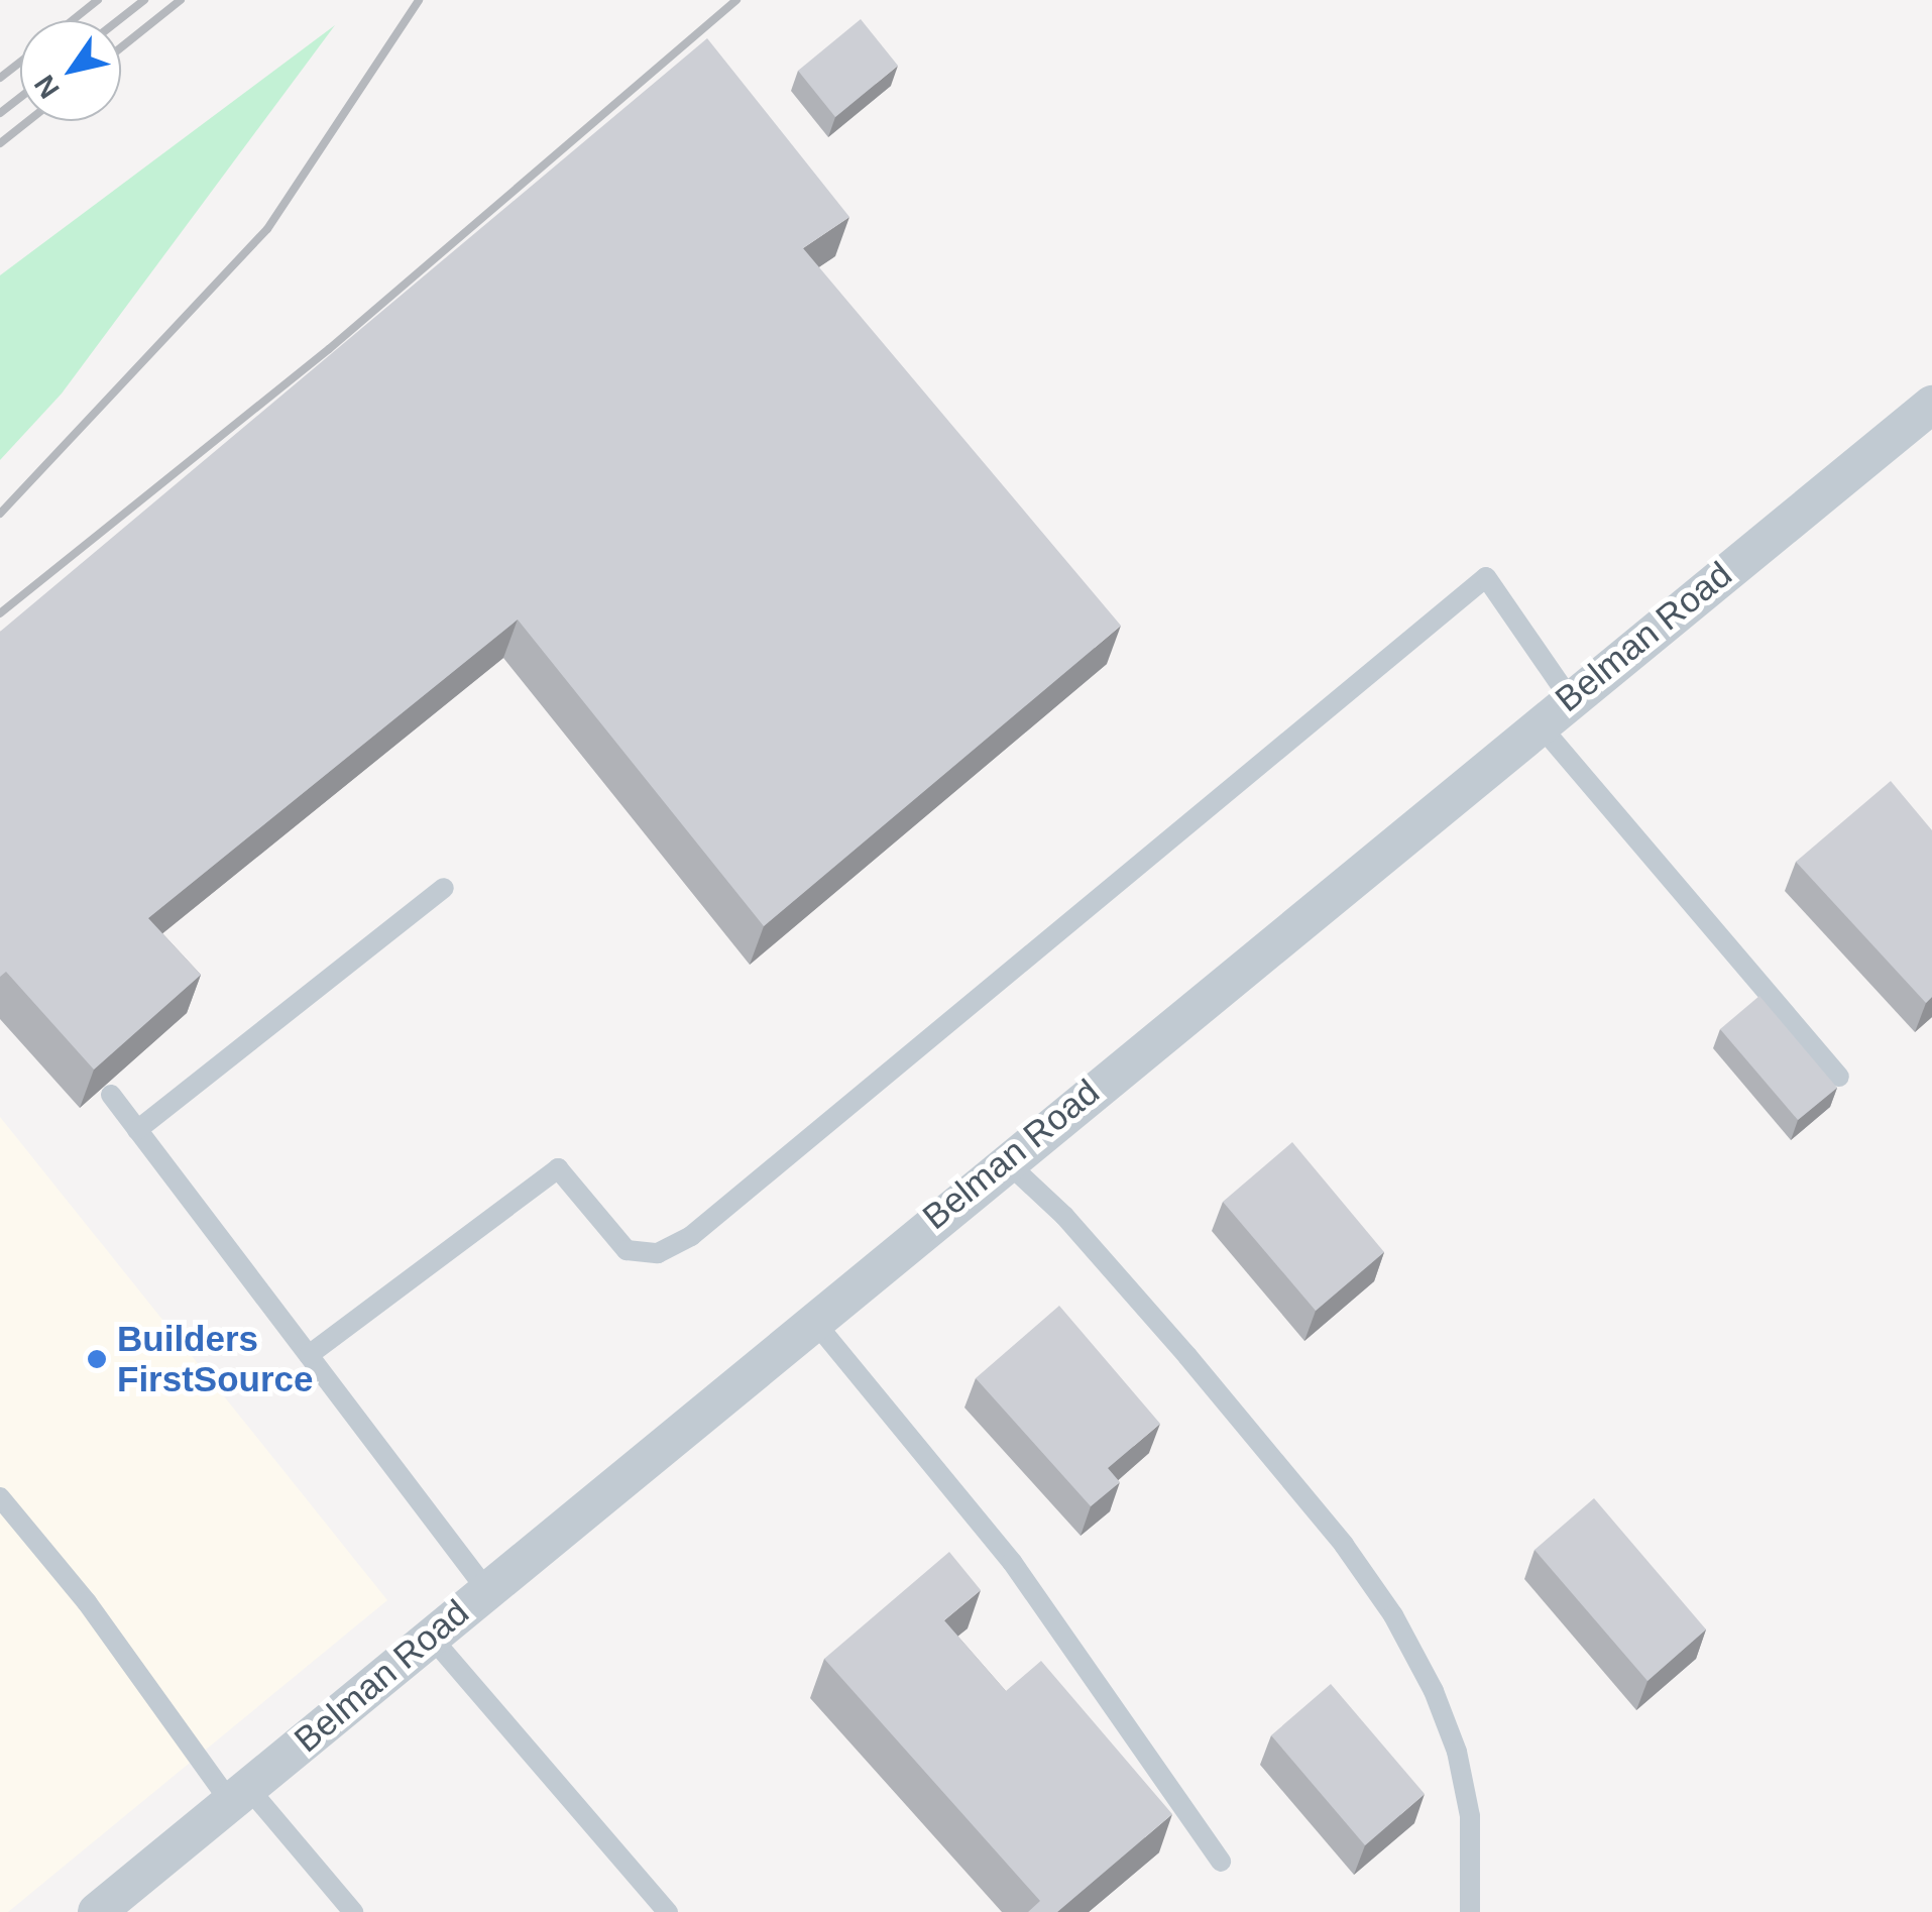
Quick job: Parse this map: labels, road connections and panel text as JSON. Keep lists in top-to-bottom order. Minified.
{"streets":{"street":["Belman Road"]},"places":["Builders FirstSource"],"north":"bottom left"}
